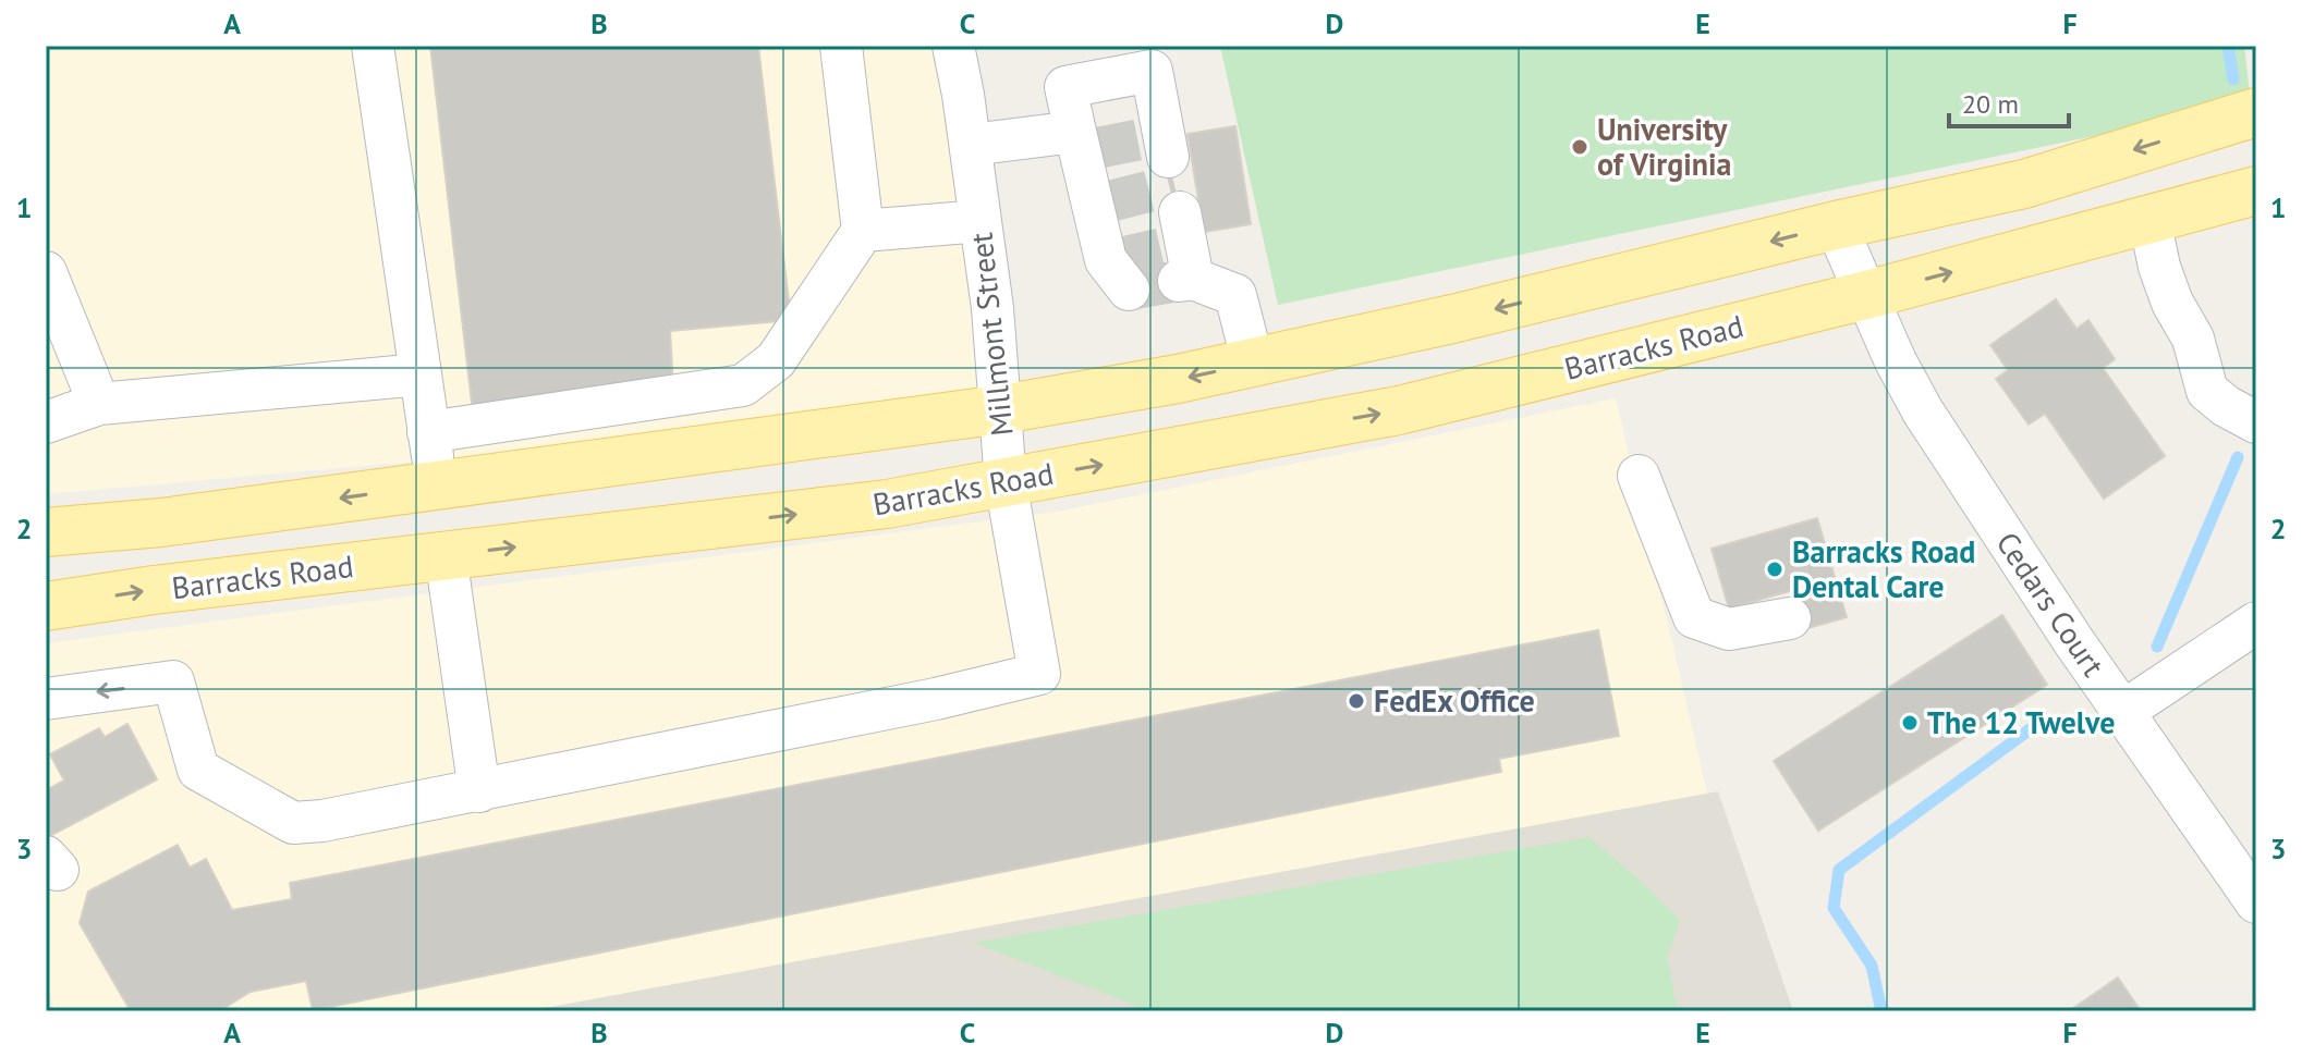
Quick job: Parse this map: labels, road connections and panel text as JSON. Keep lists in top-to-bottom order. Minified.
{"streets":{"main road":["Barracks Road"],"street":["Millmont Street","Cedars Court"]},"crossings":[["Millmont Street","Barracks Road"],["Barracks Road","Cedars Court"]],"places":["University of Virginia","Barracks Road Dental Care","FedEx Office","The 12 Twelve"],"scale_bar":"20 m","grid":{"columns":["A","B","C","D","E","F"],"rows":["1","2","3"]}}
